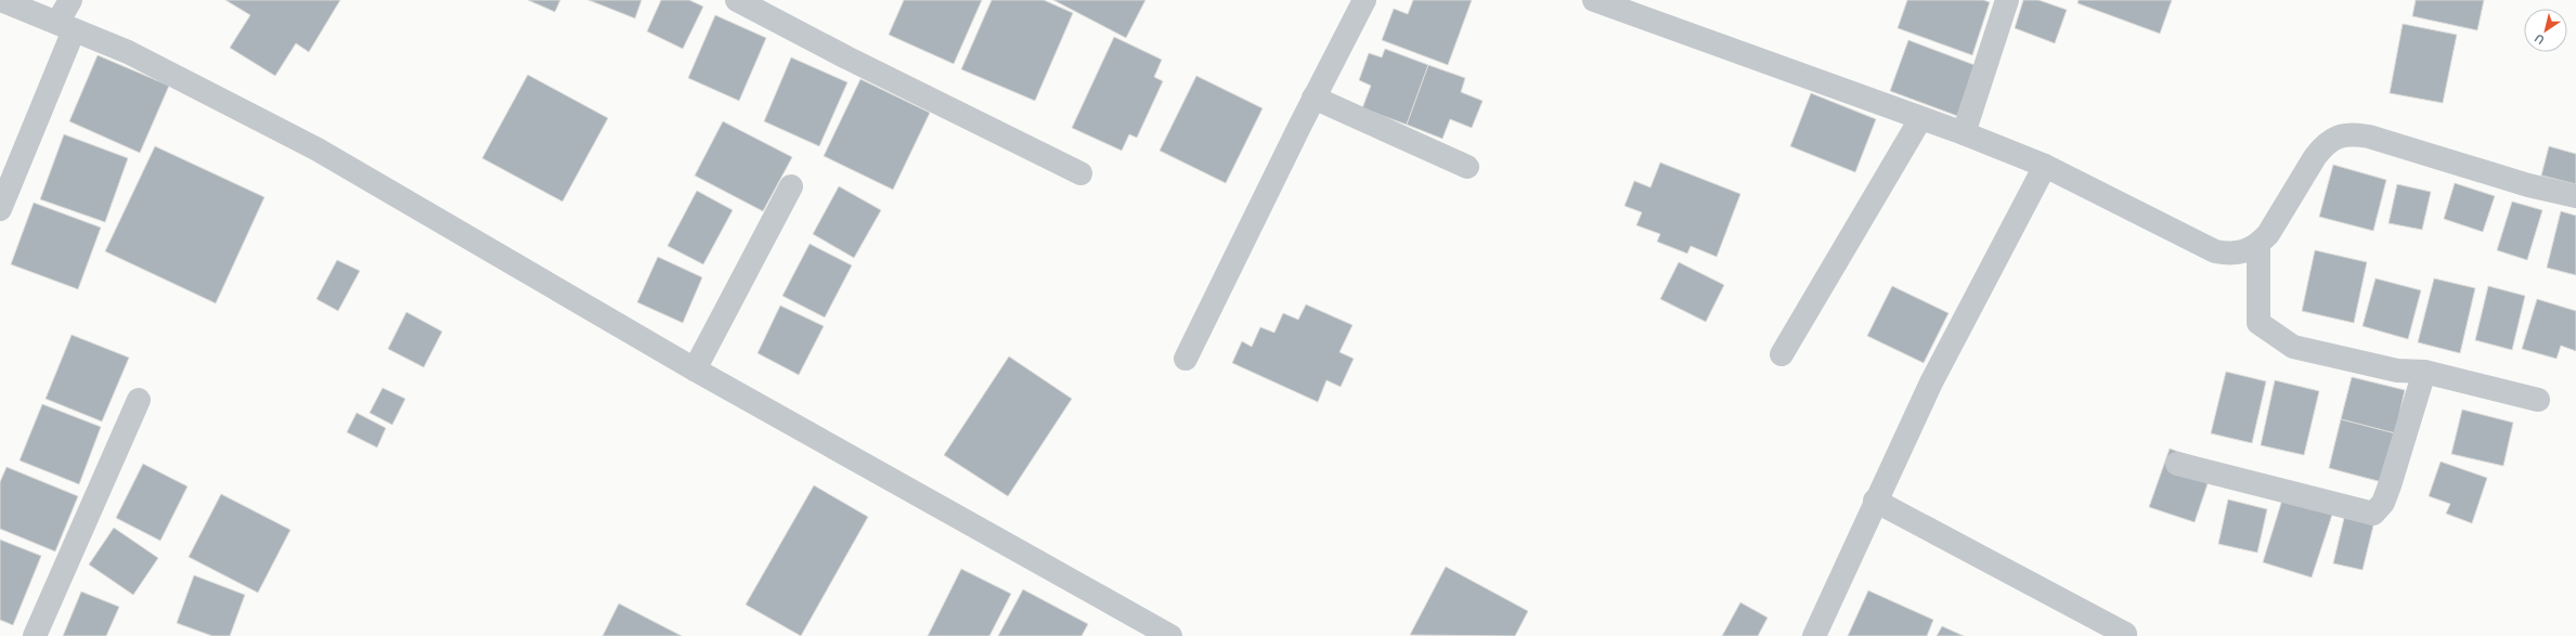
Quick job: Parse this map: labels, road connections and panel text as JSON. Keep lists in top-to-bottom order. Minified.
{"north":"bottom left"}
